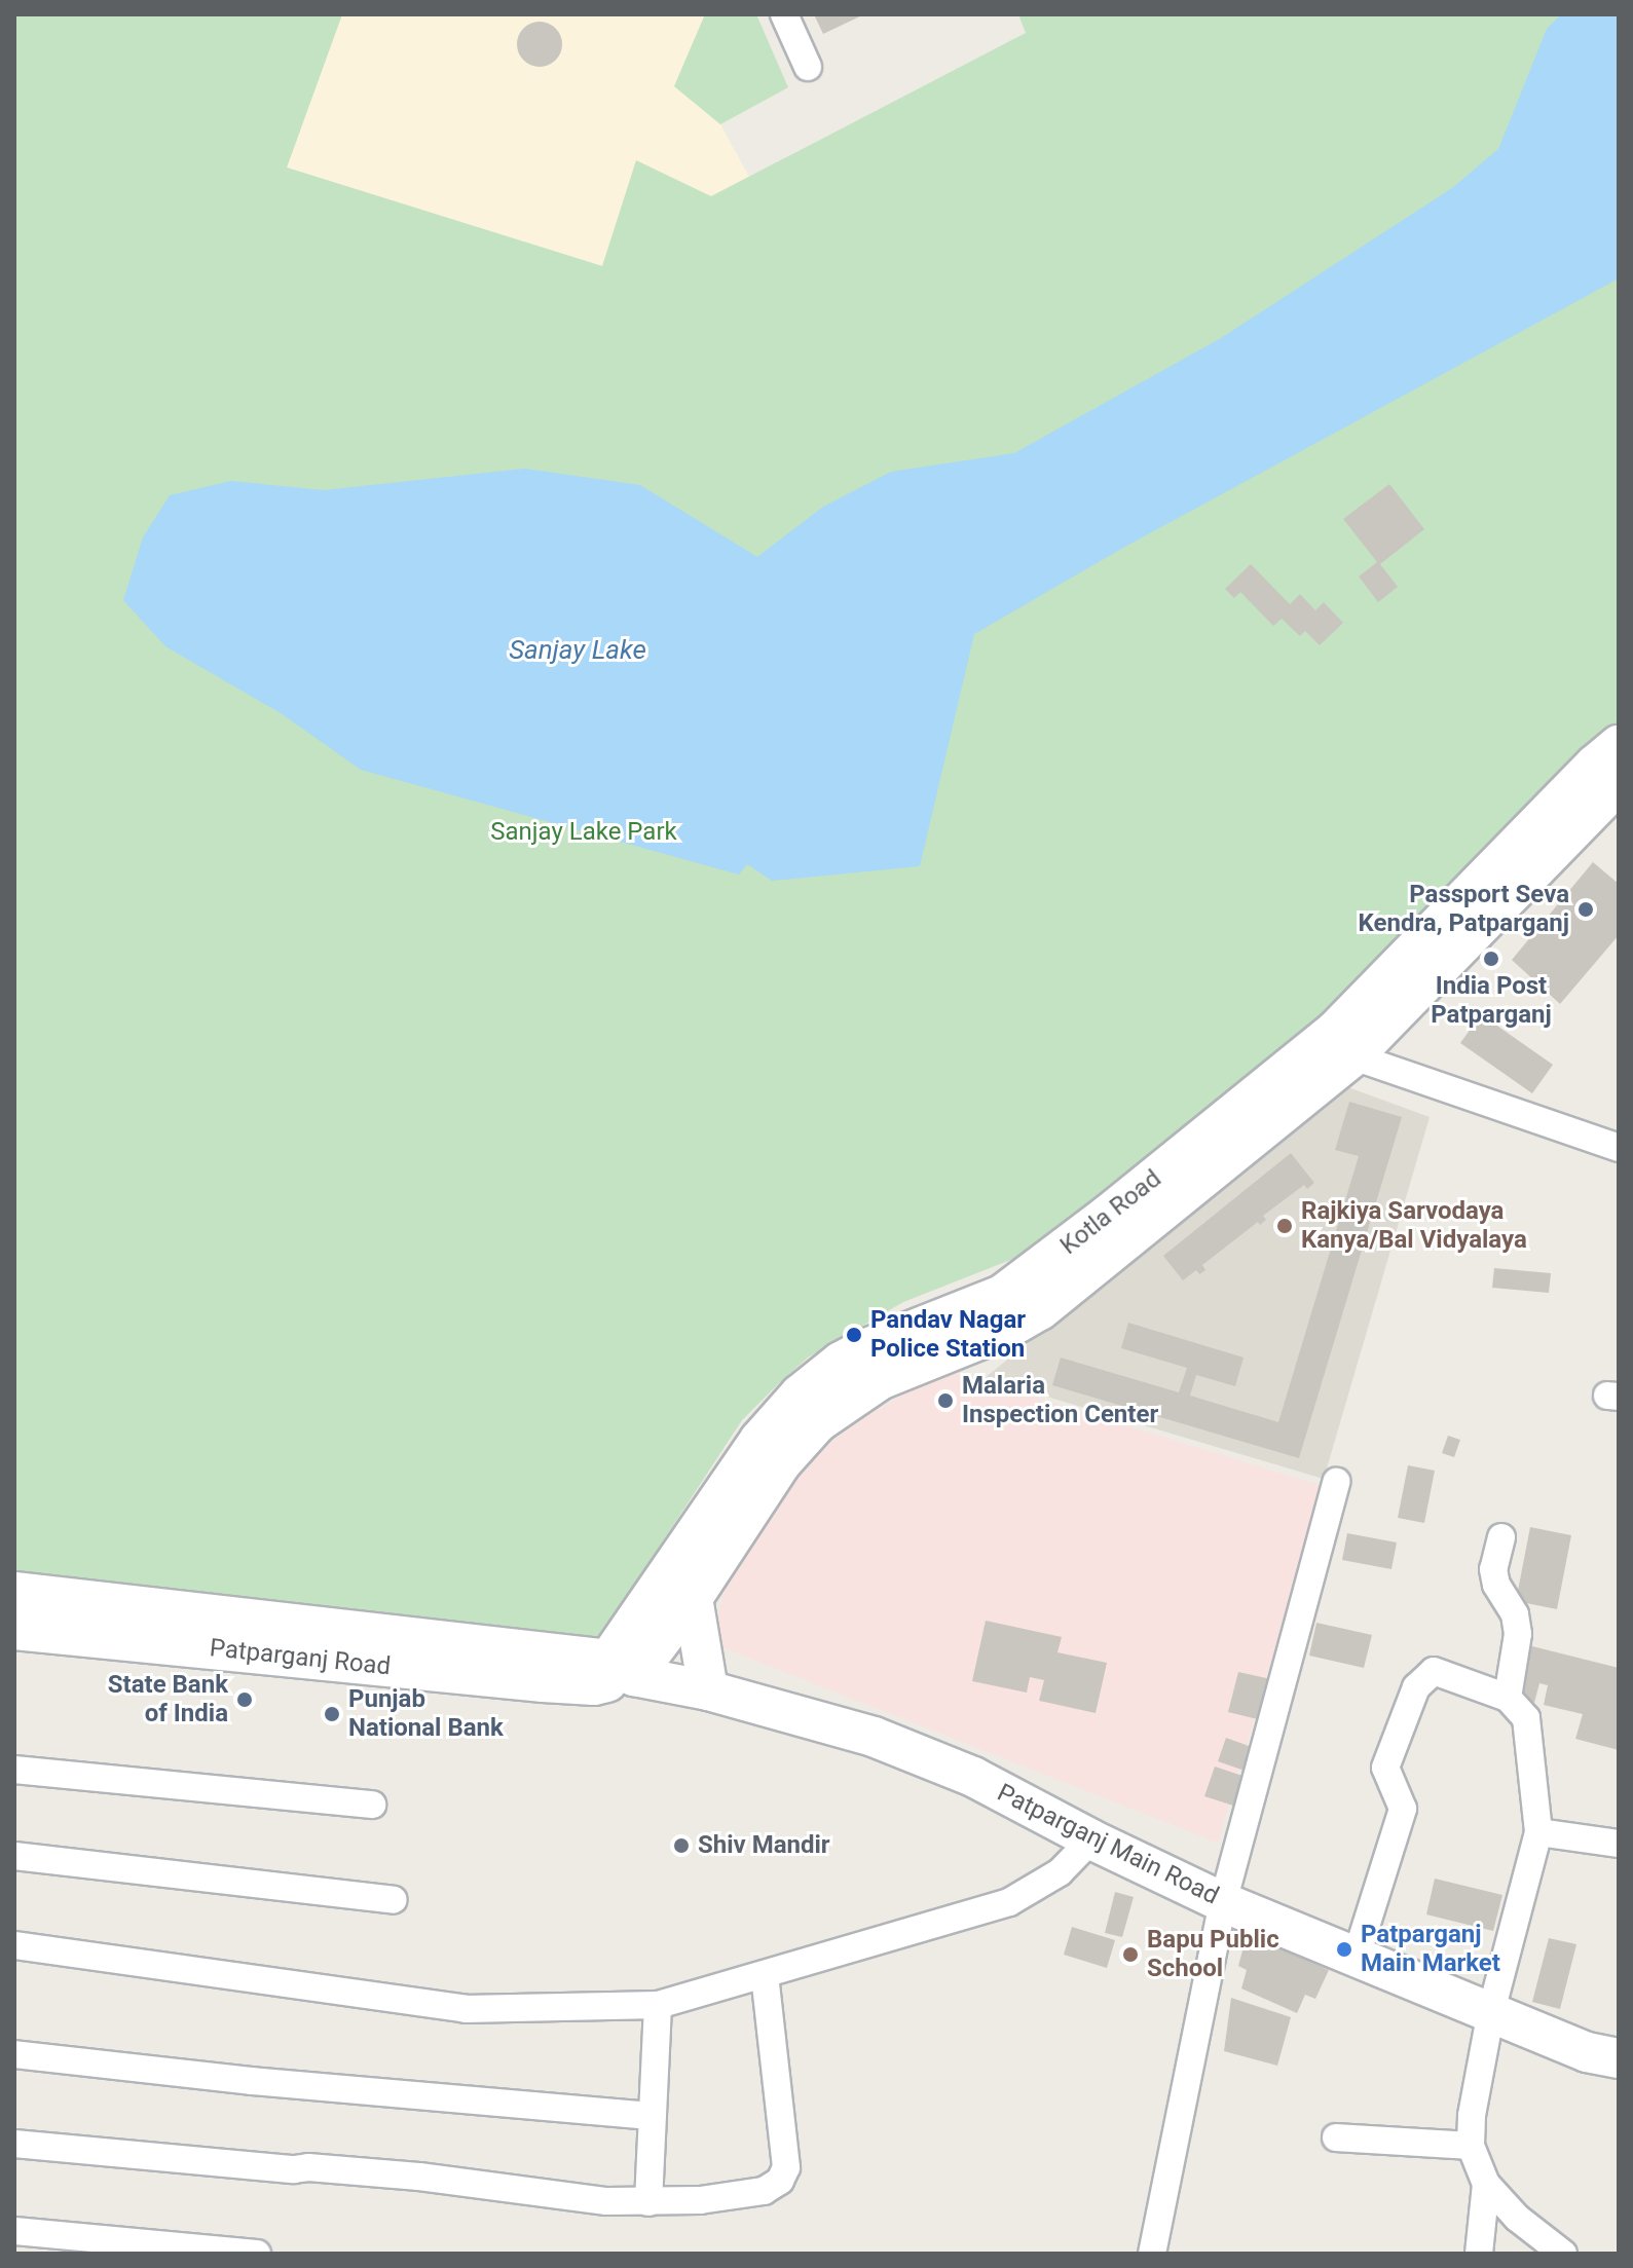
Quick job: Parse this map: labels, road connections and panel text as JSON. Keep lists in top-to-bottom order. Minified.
{"streets":{"main road":["Kotla Road","Patparganj Road","Patparganj Main Road"]},"crossings":[["Kotla Road","Patparganj Road"],["Kotla Road","Patparganj Main Road"],["Patparganj Road","Patparganj Main Road"]],"water":["Sanjay Lake"],"parks":["Sanjay Lake Park"],"places":["Passport Seva Kendra, Patparganj","India Post Patparganj","Rajkiya Sarvodaya Kanya/Bal Vidyalaya","Pandav Nagar Police Station","Malaria Inspection Center","State Bank of India","Punjab National Bank","Shiv Mandir","Patparganj Main Market","Bapu Public School"]}
